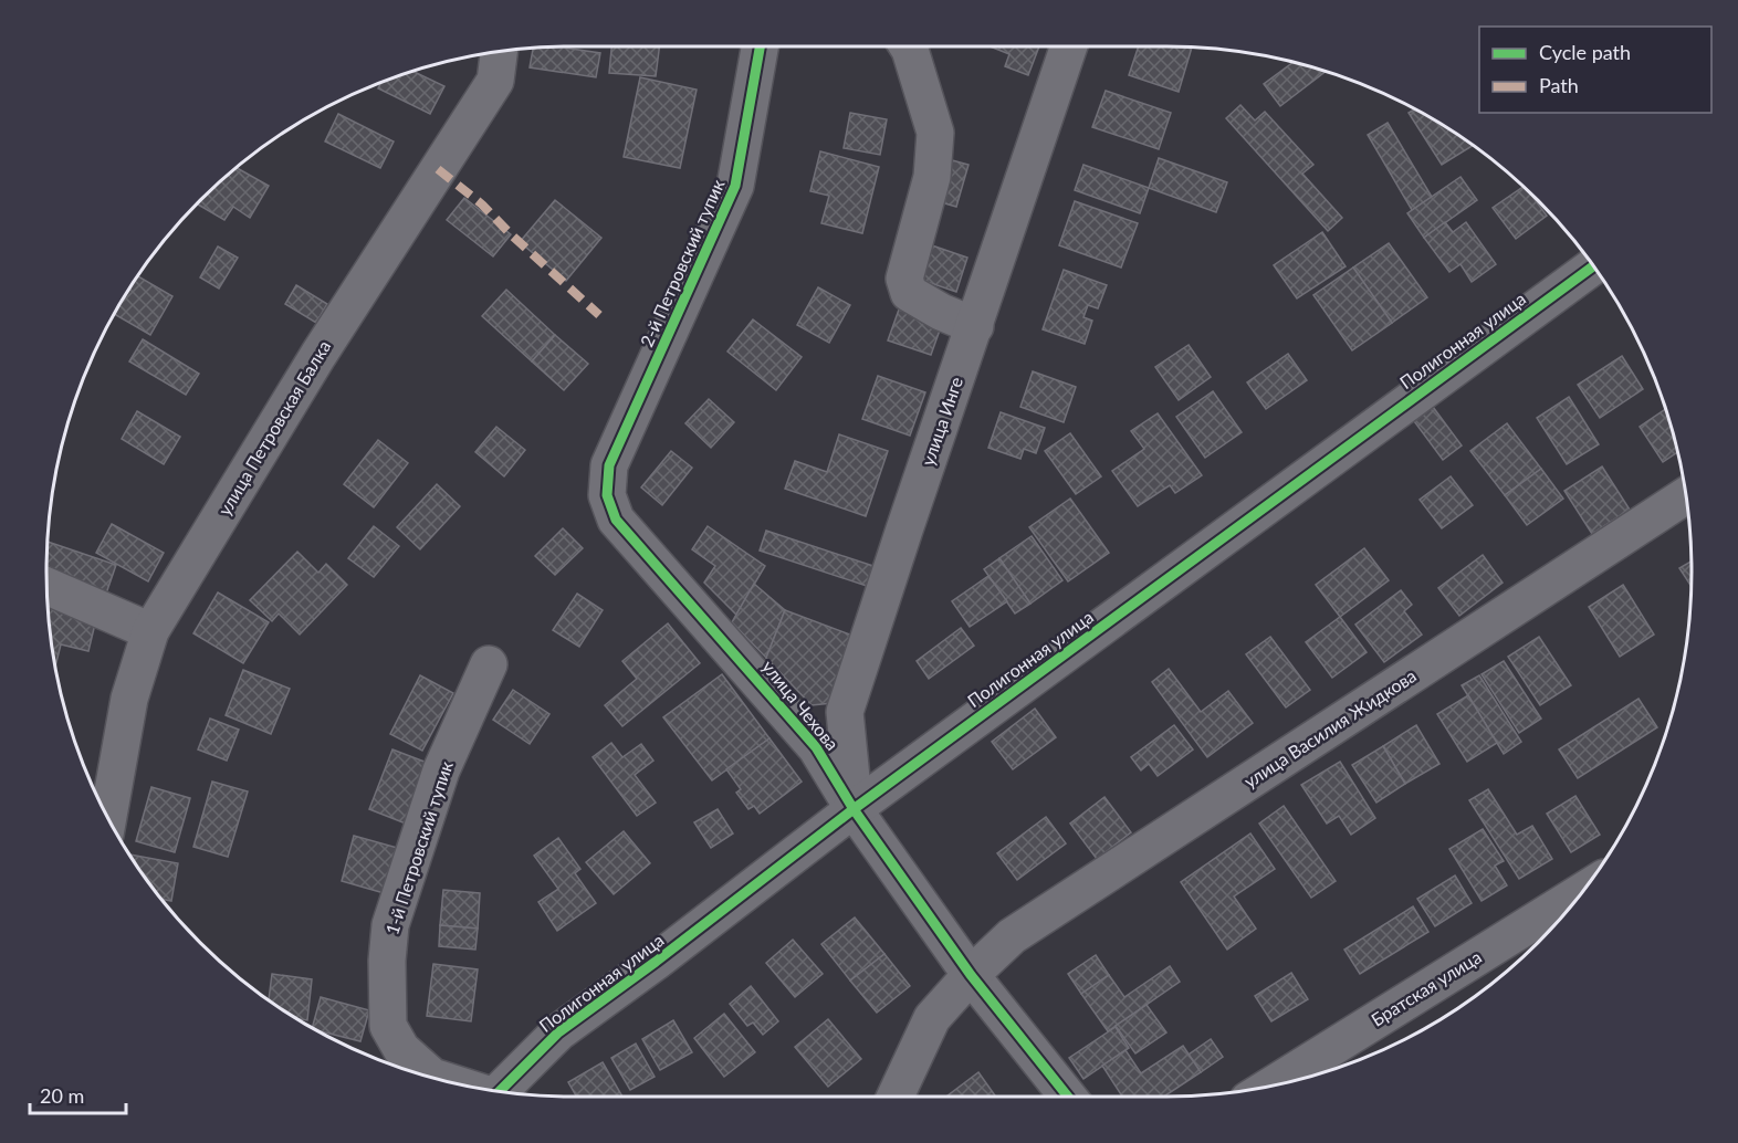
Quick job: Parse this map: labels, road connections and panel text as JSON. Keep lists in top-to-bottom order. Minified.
{"streets":{"street":["2-й Петровский тупик","Полигонная улица","улица Инге","улица Петровская Балка","улица Чехова","улица Василия Жидкова","1-й Петровский тупик","Братская улица"]},"crossings":[["2-й Петровский тупик","улица Чехова"],["Полигонная улица","улица Инге"],["Полигонная улица","улица Чехова"],["улица Инге","улица Чехова"],["улица Чехова","улица Василия Жидкова"]],"legend":["Cycle path","Path"],"scale_bar":"20 m"}
